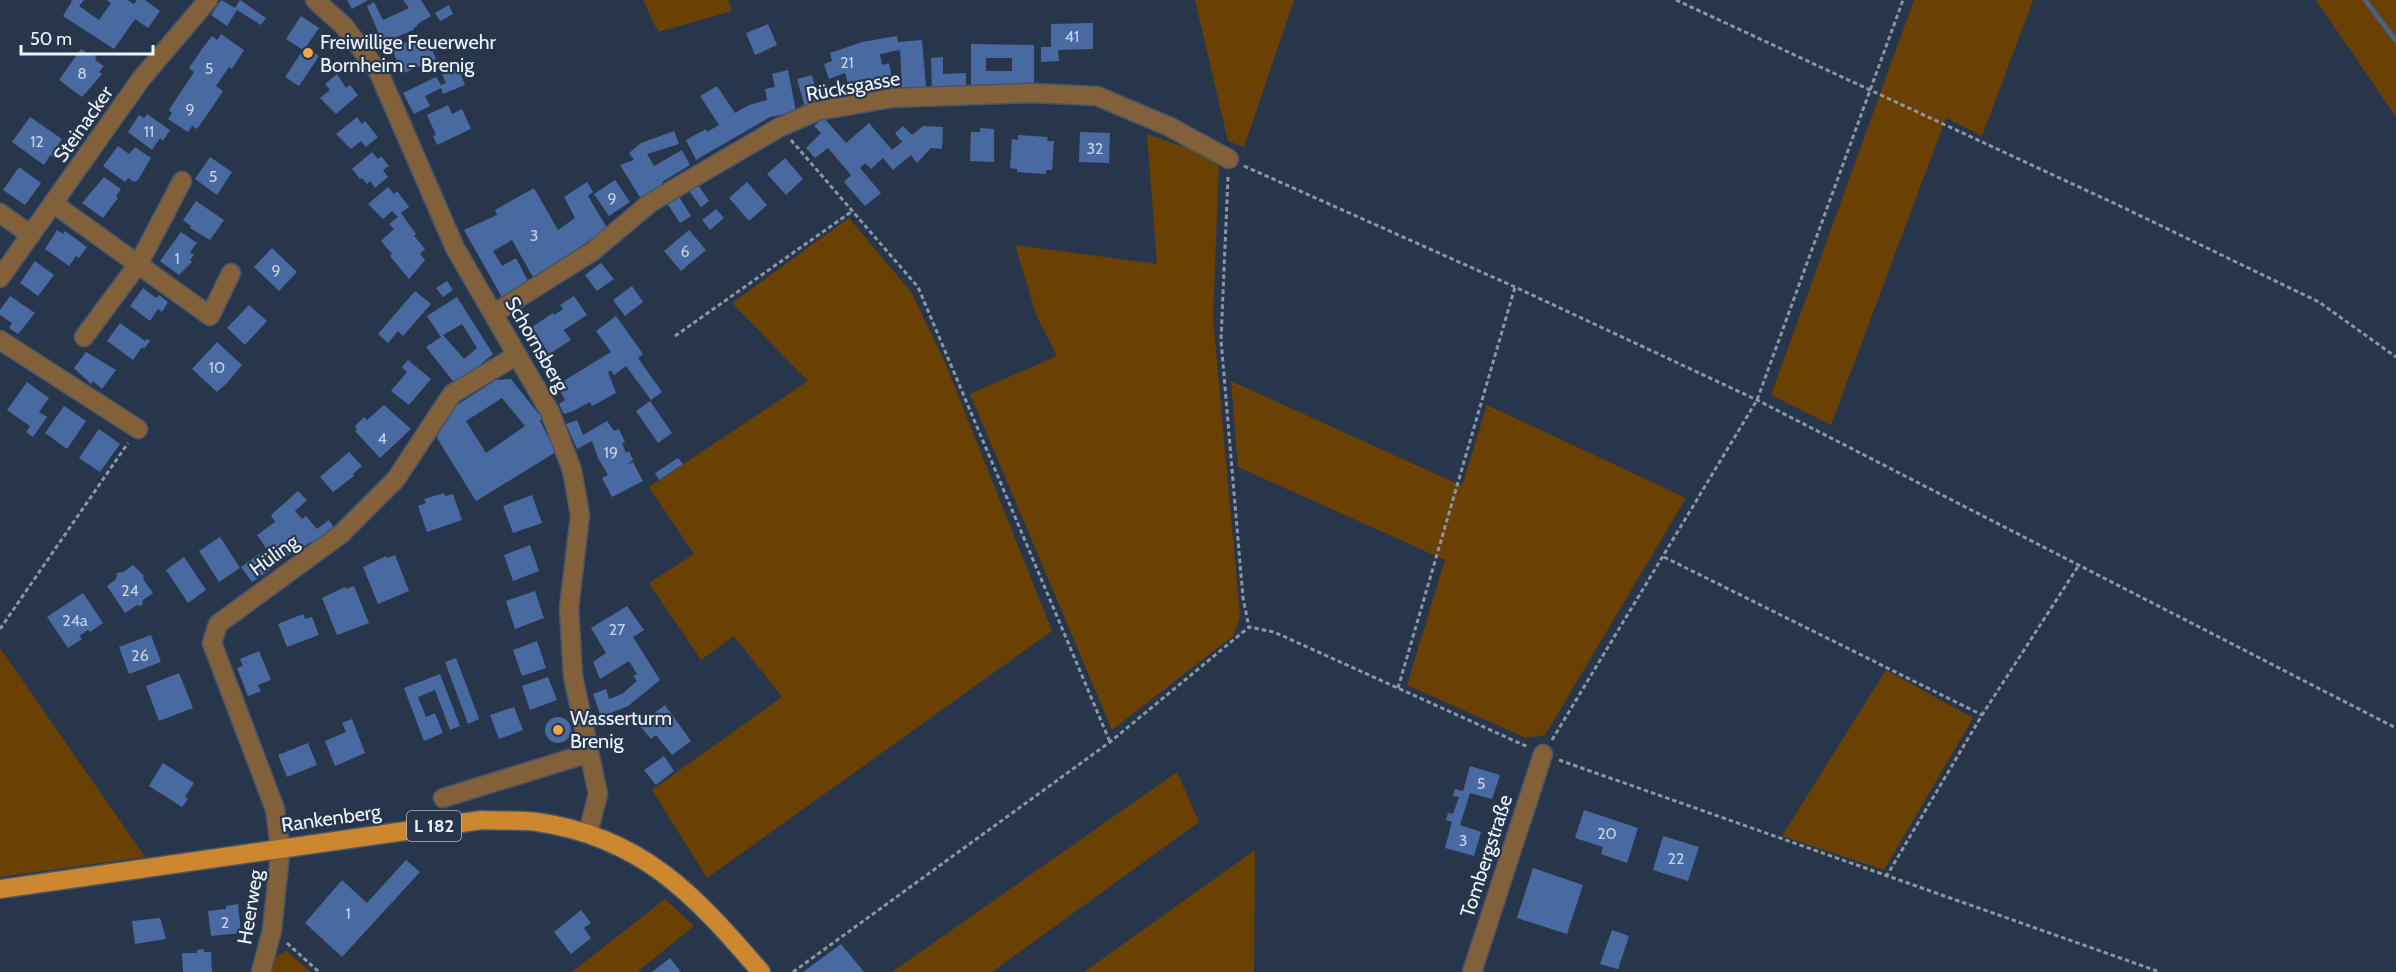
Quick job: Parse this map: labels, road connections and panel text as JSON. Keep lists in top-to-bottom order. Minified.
{"streets":{"main road":["Rankenberg","L 182"],"street":["Rücksgasse","Steinacker","Schornsberg","Hüling","Tombergstraße","Heerweg"]},"crossings":[["Rücksgasse","Schornsberg"],["Schornsberg","Hüling"],["Schornsberg","Rankenberg"],["Hüling","Rankenberg"],["Hüling","Heerweg"],["Rankenberg","Heerweg"]],"places":["Freiwillige Feuerwehr Bornheim - Brenig","Wasserturm Brenig"],"house_numbers":["41","21","5","8","9","11","12","32","5","9","3","6","1","9","10","4","19","24","24a","27","26","5","20","3","22","1","2"],"scale_bar":"50 m"}
